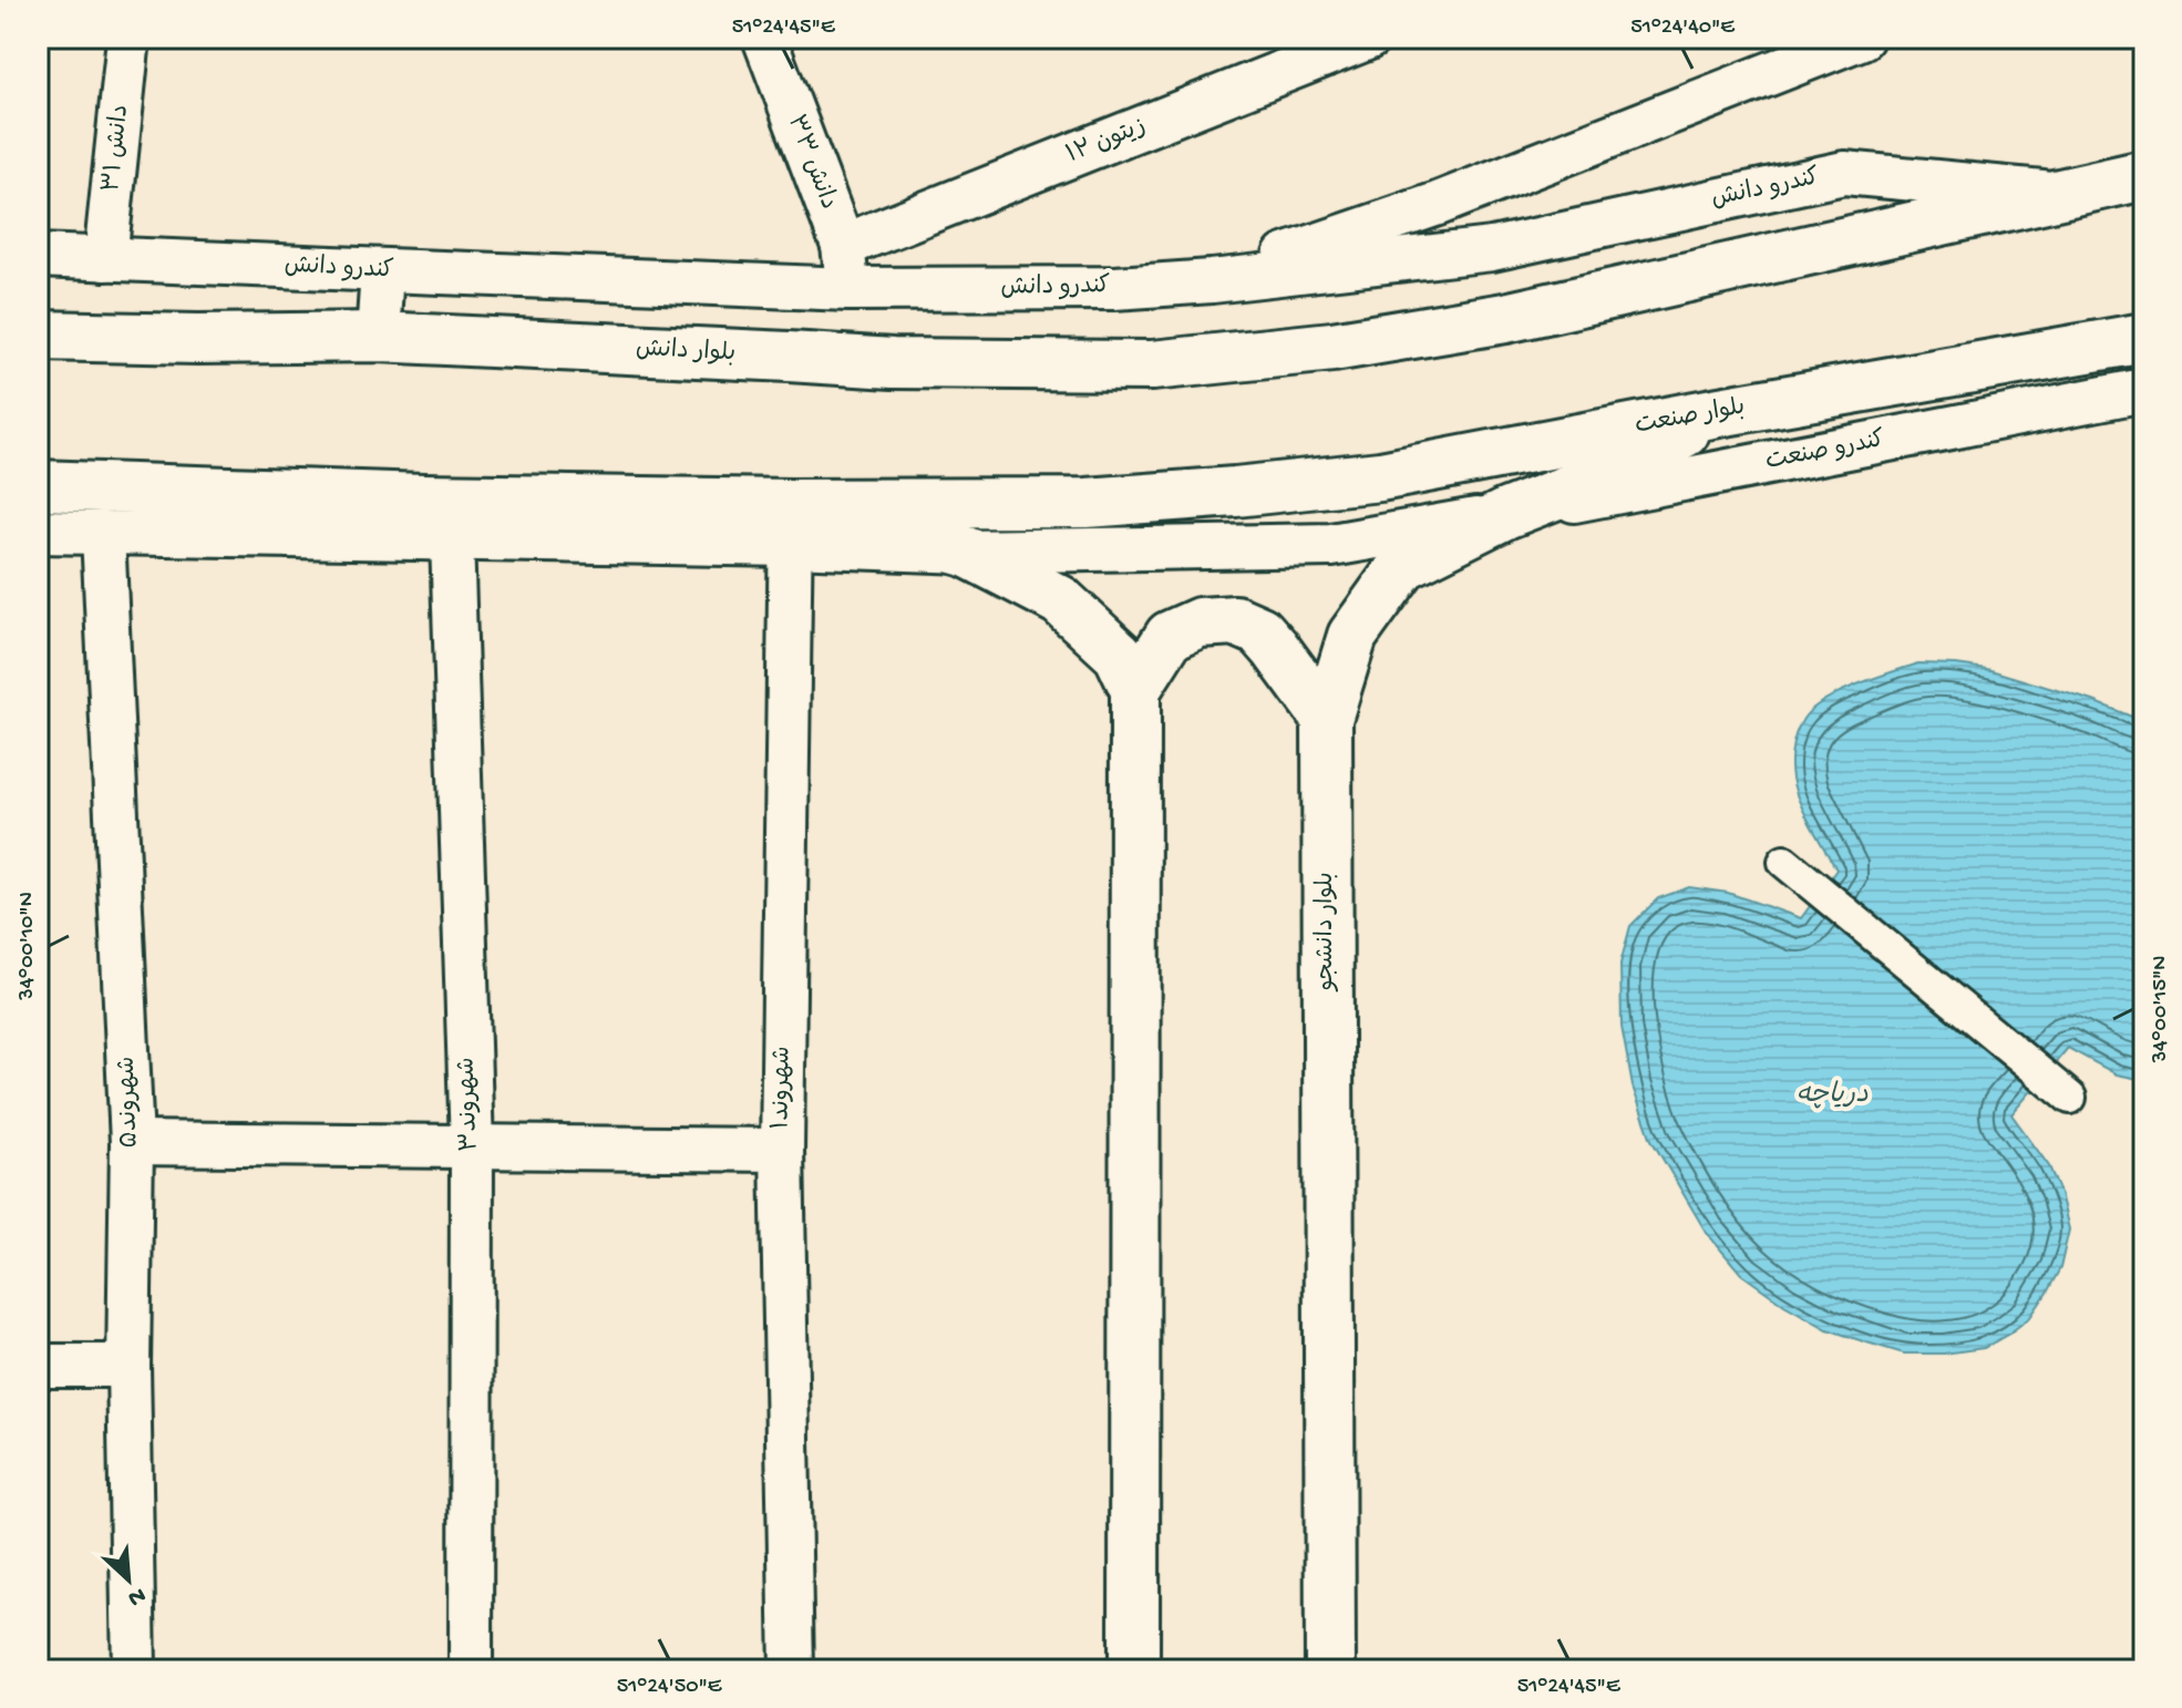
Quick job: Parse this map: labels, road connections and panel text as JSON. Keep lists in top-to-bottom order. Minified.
{"streets":{"main road":["بلوار دانش","بلوار صنعت","بلوار دانشجو"],"street":["زیتون ۱۲","دانش ۳۱","دانش ۳۳","کندرو دانش","کندرو صنعت","شهروند۱","شهروند۵","شهروند۳"]},"crossings":[["زیتون ۱۲","دانش ۳۳"],["دانش ۳۱","کندرو دانش"],["دانش ۳۳","کندرو دانش"],["کندرو دانش","بلوار دانش"],["بلوار صنعت","بلوار دانشجو"],["بلوار صنعت","شهروند۱"],["کندرو صنعت","بلوار دانشجو"]],"water":["دریاچه"],"north":"bottom right","coordinates":["51°24'45\"E","51°24'40\"E","34°00'10\"N","34°00'15\"N","51°24'50\"E"]}
